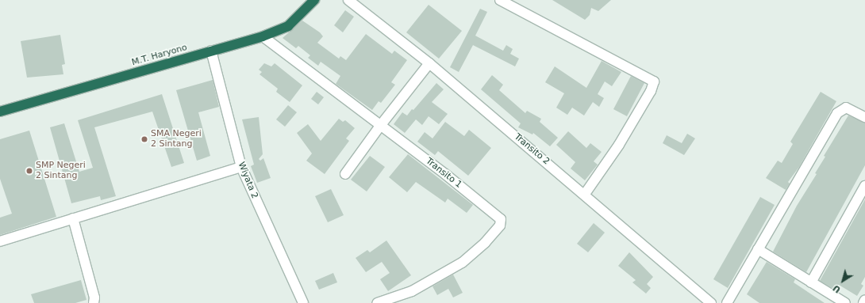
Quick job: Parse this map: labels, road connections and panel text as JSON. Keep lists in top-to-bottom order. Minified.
{"streets":{"highway":["M.T. Haryono"],"street":["Transito 2","Transito 1","Wiyata 2"]},"crossings":[["M.T. Haryono","Transito 1"],["M.T. Haryono","Wiyata 2"]],"places":["SMA Negeri 2 Sintang","SMP Negeri 2 Sintang"],"north":"bottom left"}
